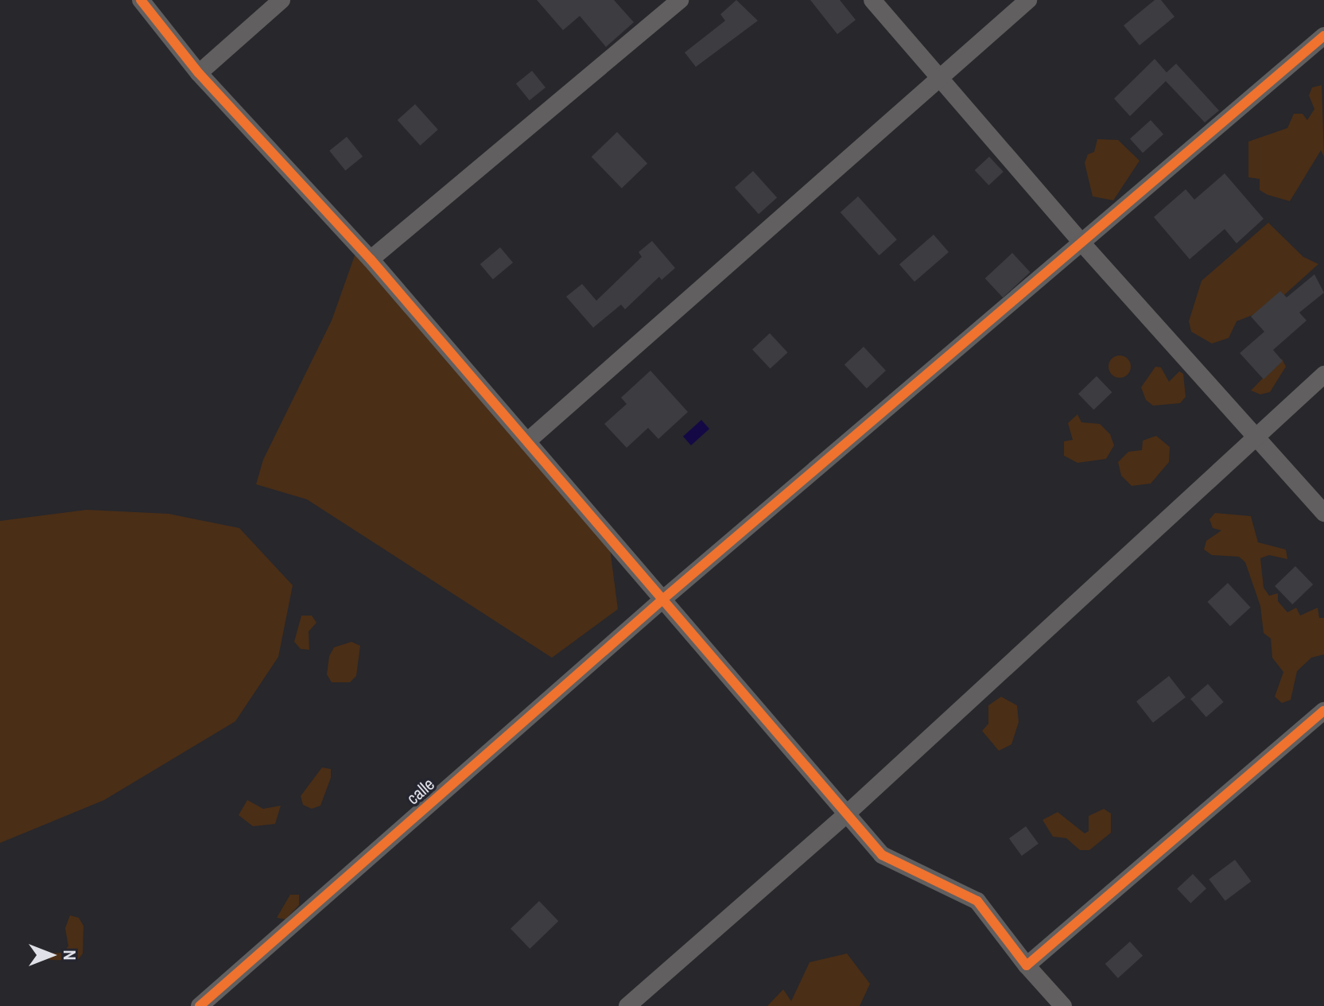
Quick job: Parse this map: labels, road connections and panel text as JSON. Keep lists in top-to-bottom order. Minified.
{"streets":{"street":["calle"]},"north":"right"}
